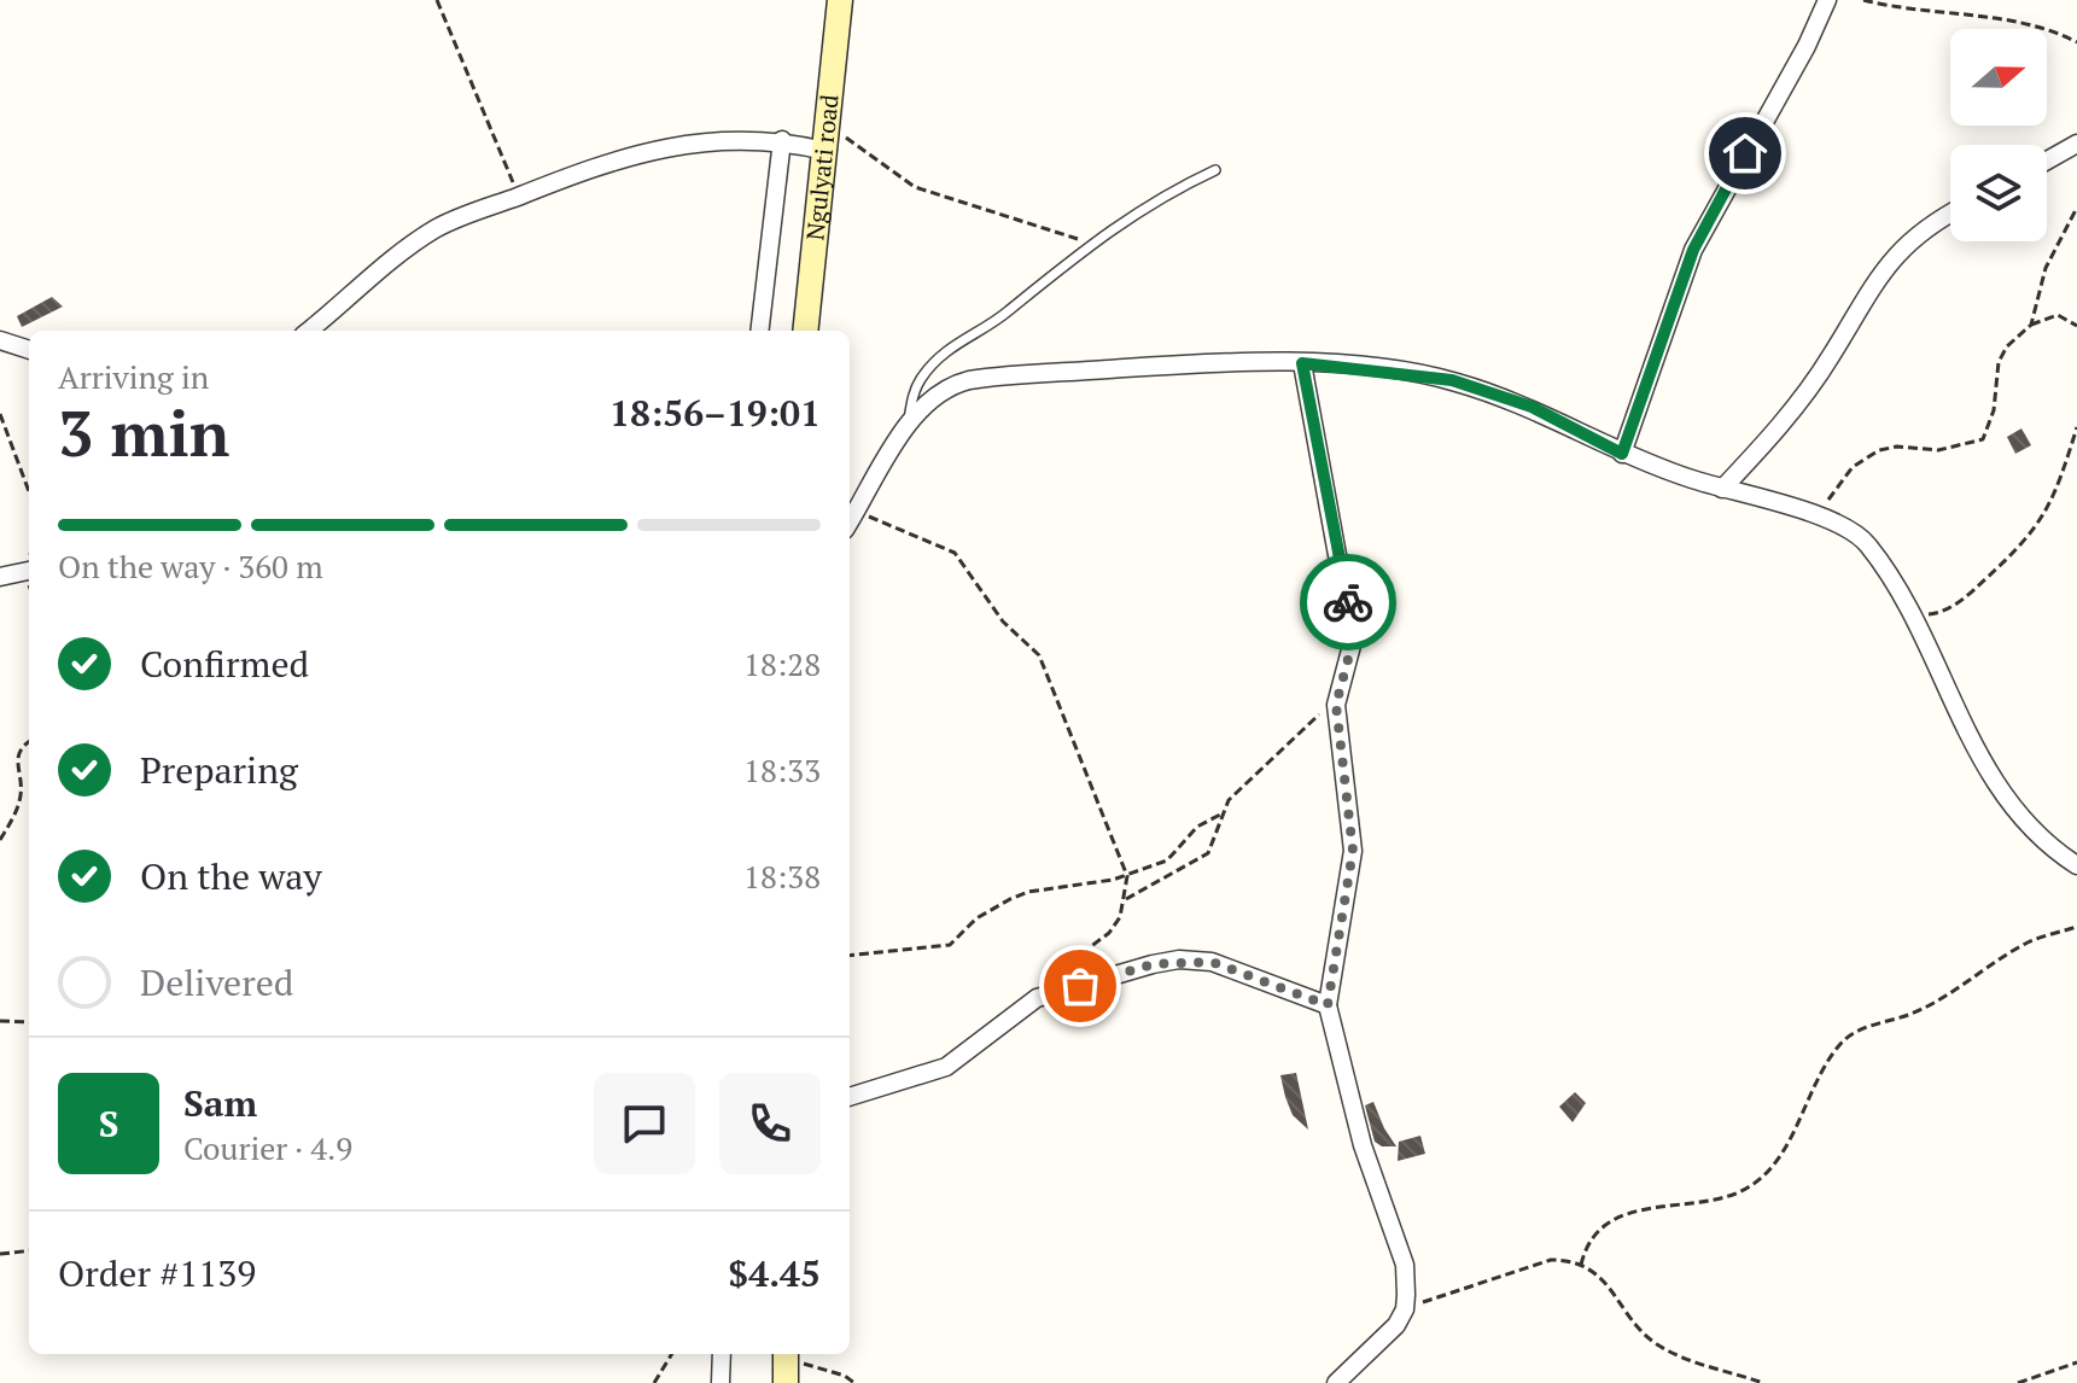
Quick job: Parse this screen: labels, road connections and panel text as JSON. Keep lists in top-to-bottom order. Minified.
{"streets":{"main road":["Ngulyati road"]},"north":"right","page":{"heading":["3 min","Arriving in","18:56–19:01"],"panel":["Sam","Courier · 4.9","Order #1139","$4.45"],"bar":"On the way · 360 m","list":[["Confirmed","18:28"],["Preparing","18:33"],["On the way","18:38"],"Delivered"],"round":"S"}}
